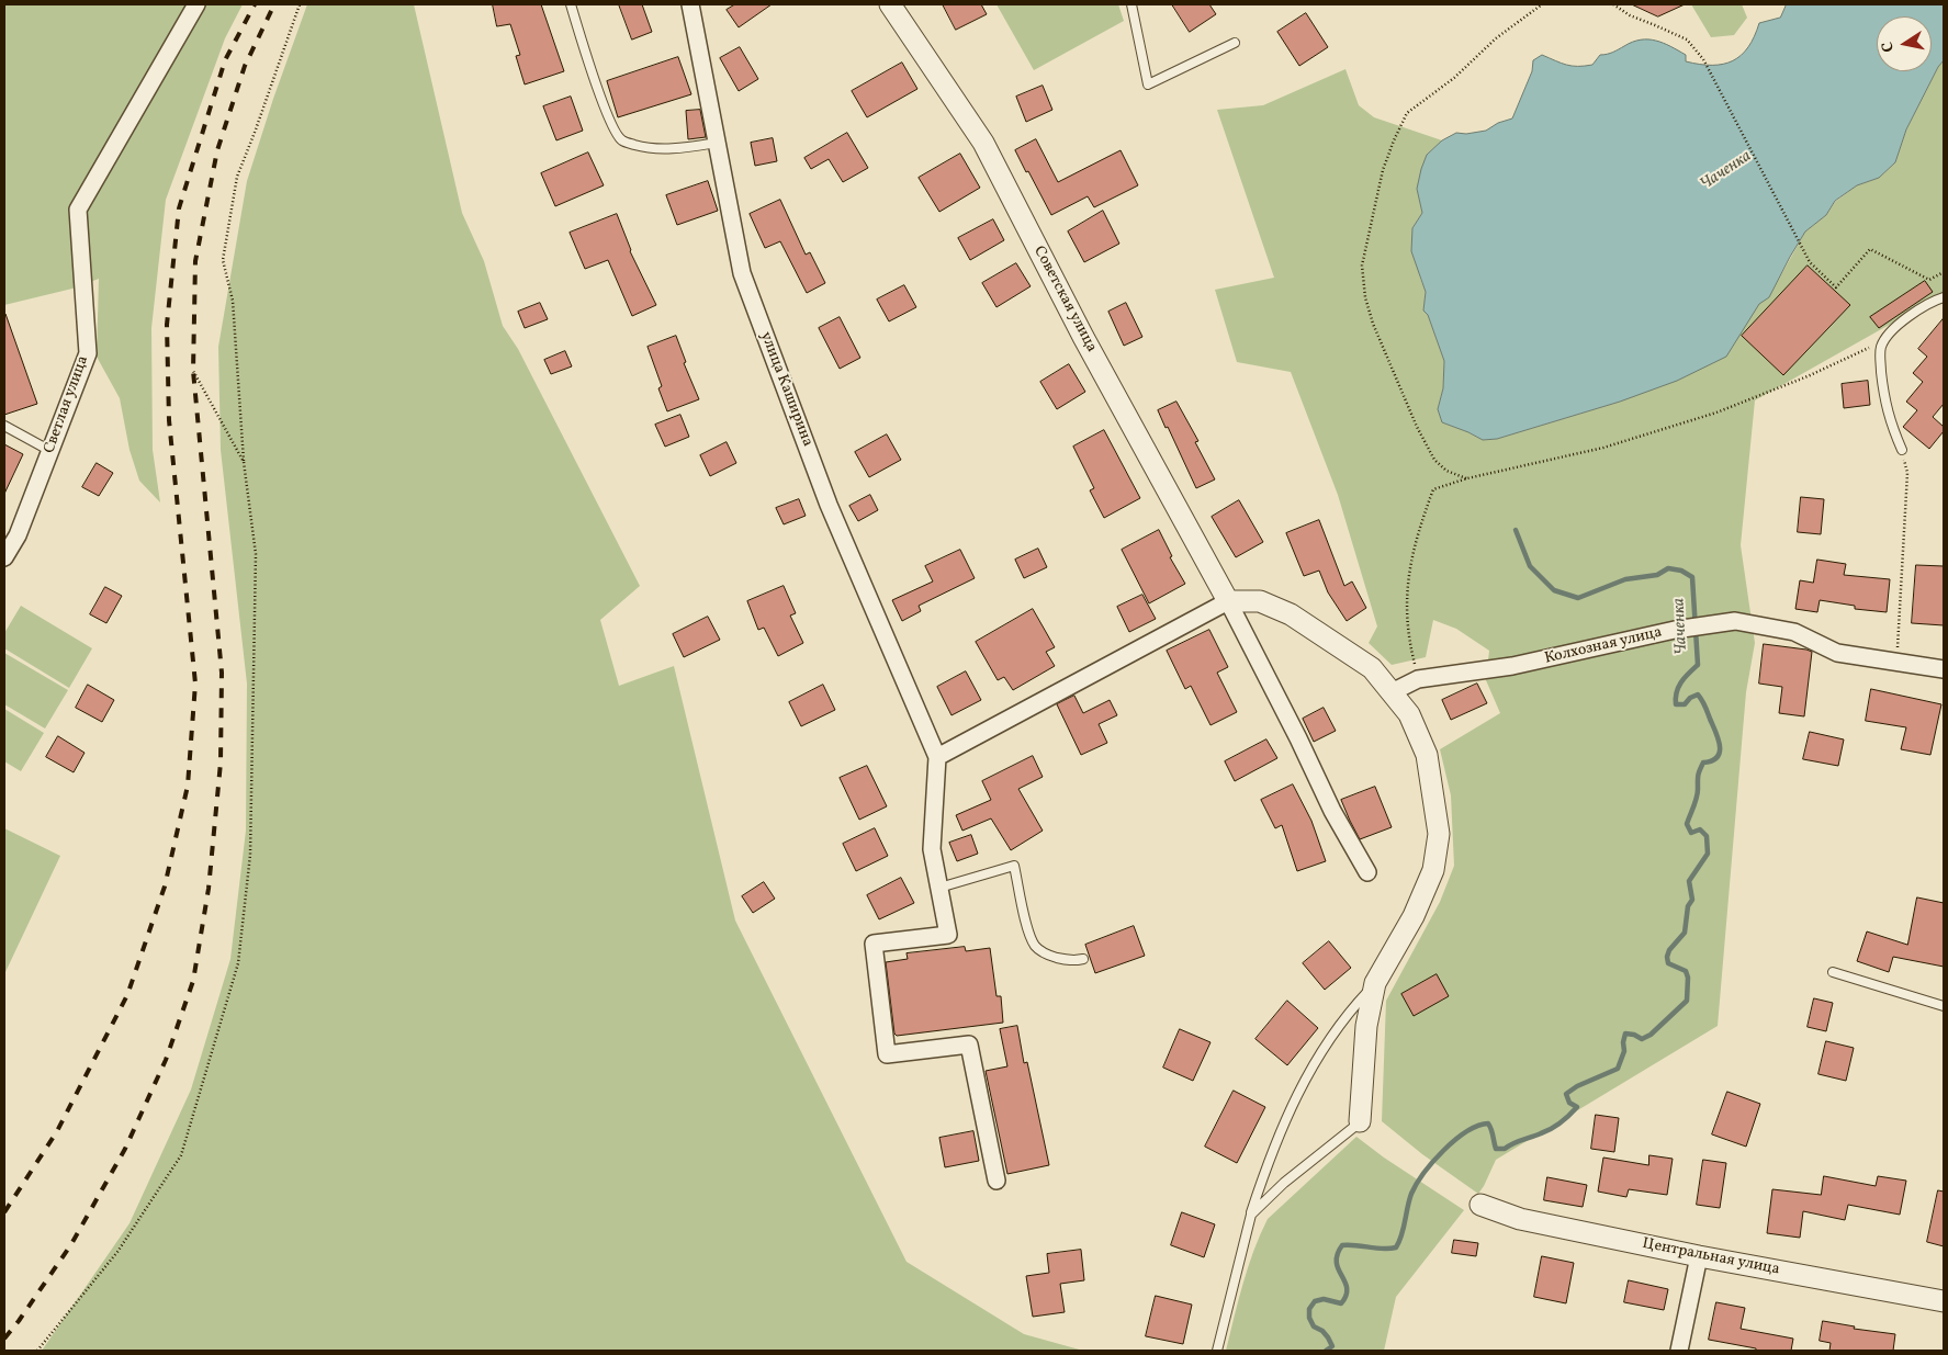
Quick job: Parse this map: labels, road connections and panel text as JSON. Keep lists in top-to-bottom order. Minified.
{"streets":{"street":["Советская улица","улица Каширина","Светлая улица","Колхозная улица","Центральная улица"]},"water":["Чаченка"],"north":"left"}
